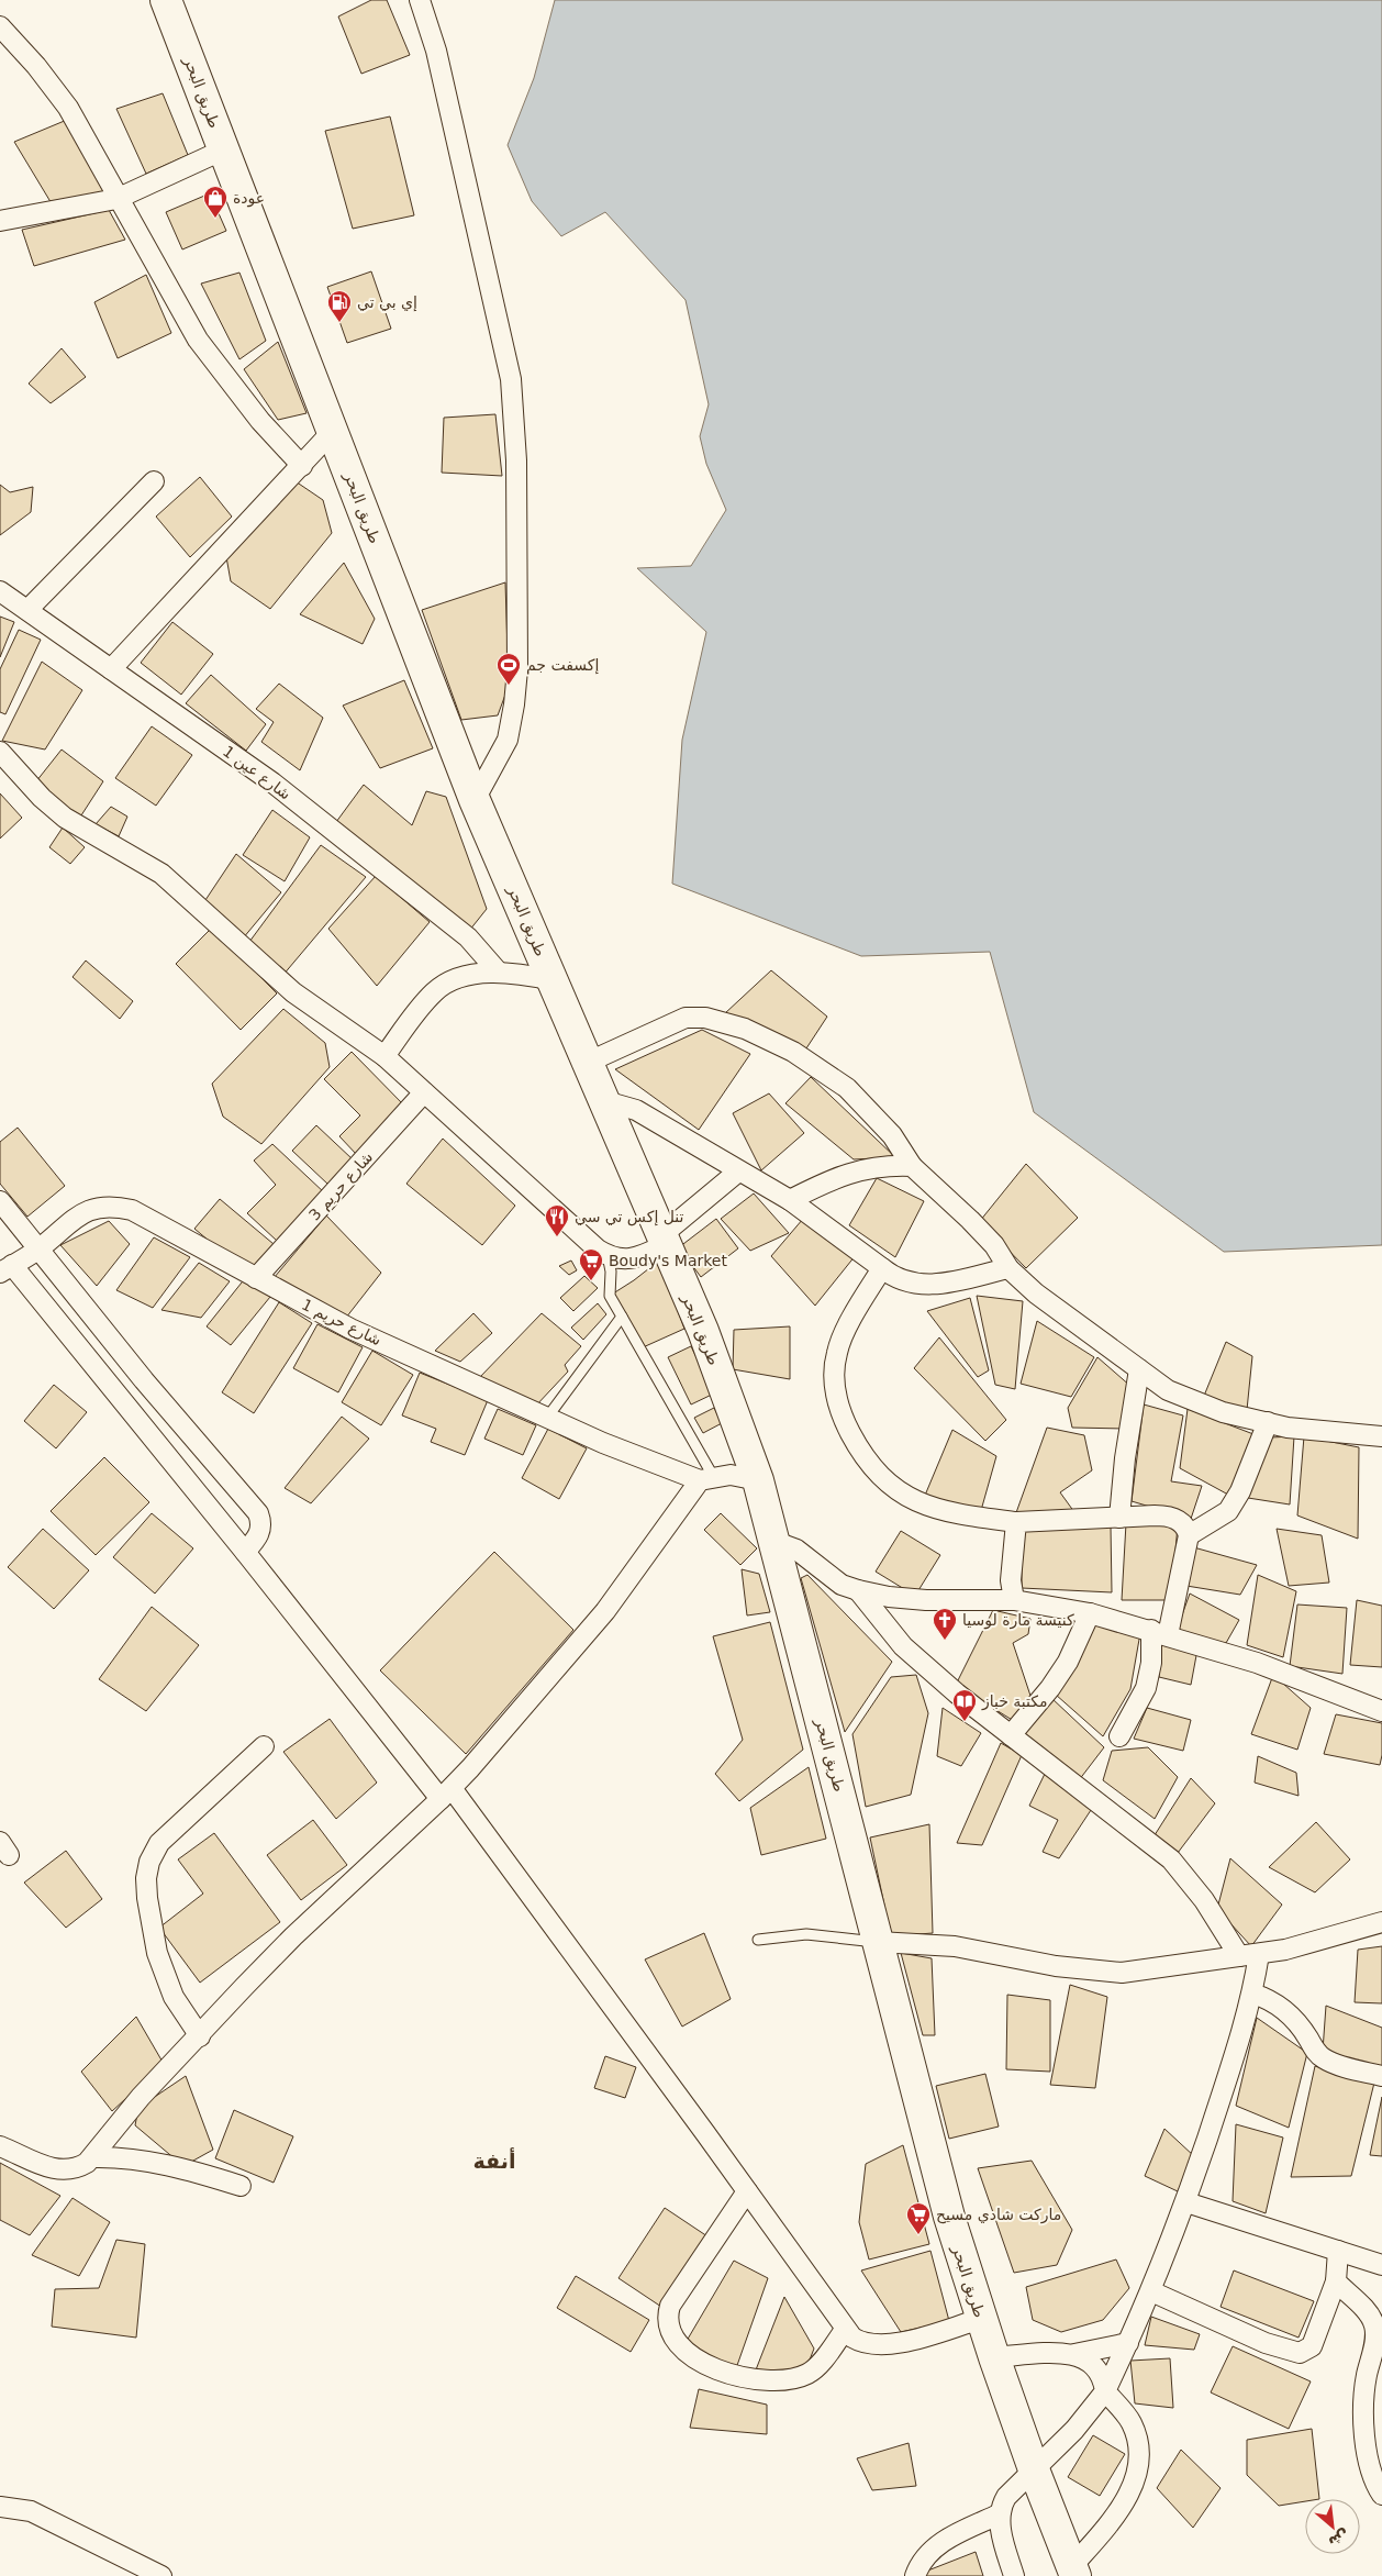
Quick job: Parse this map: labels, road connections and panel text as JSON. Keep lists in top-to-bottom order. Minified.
{"streets":{"main road":["طريق البحر"],"street":["شارع عين 1","شارع حريم 3","شارع حريم 1"]},"crossings":[["شارع حريم 3","شارع حريم 1"]],"districts":["أنفة"],"places":{"shop":["عودة"],"fuel station":["إي بي تي"],"sports":["إكسفت جم"],"restaurant":["تنل إكس تي سي"],"supermarket":["Boudy's Market","ماركت شادي مسيح"],"church":["كنيسة مارة لوسيا"],"library":["مكتبة خباز"]},"north":"bottom right"}
